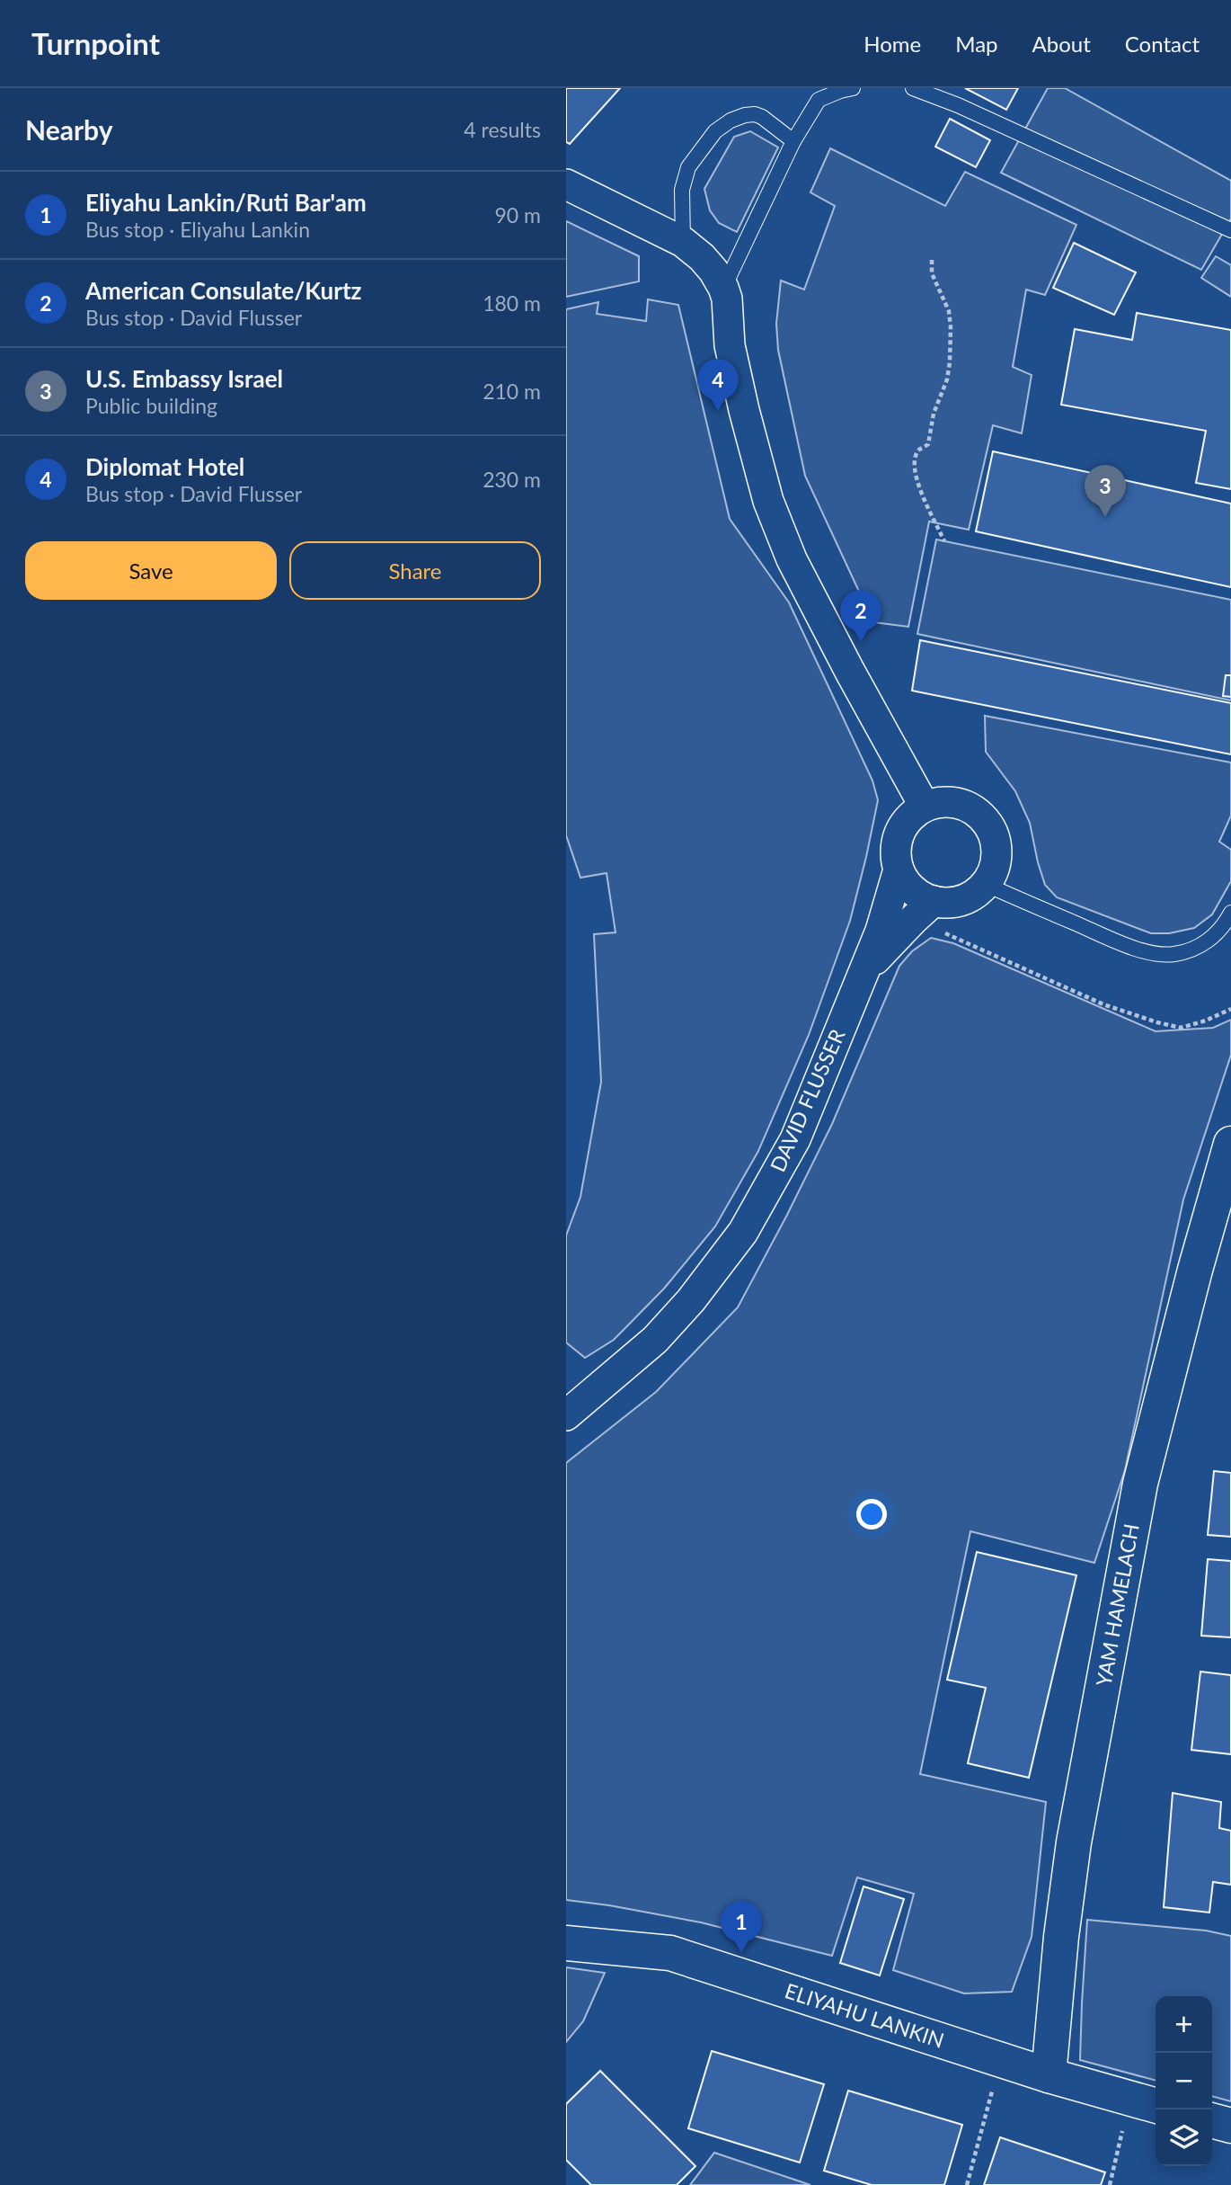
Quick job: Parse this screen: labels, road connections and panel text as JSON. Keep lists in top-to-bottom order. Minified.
{"streets":{"street":["DAVID FLUSSER","YAM HAMELACH","ELIYAHU LANKIN"]},"crossings":[["YAM HAMELACH","ELIYAHU LANKIN"]],"page":{"header":"Turnpoint","nav":["Home","Map","About","Contact"],"heading":["Nearby","4 results"],"list":[{"mark":"1","name":"Eliyahu Lankin/Ruti Bar'am","note":"Bus stop · Eliyahu Lankin","value":"90 m"},{"mark":"2","name":"American Consulate/Kurtz","note":"Bus stop · David Flusser","value":"180 m"},{"mark":"3","name":"U.S. Embassy Israel","note":"Public building","value":"210 m"},{"mark":"4","name":"Diplomat Hotel","note":"Bus stop · David Flusser","value":"230 m"}],"pins":["4","3","2","1"],"buttons":["Save","Share"],"map_buttons":["+","−"]}}
